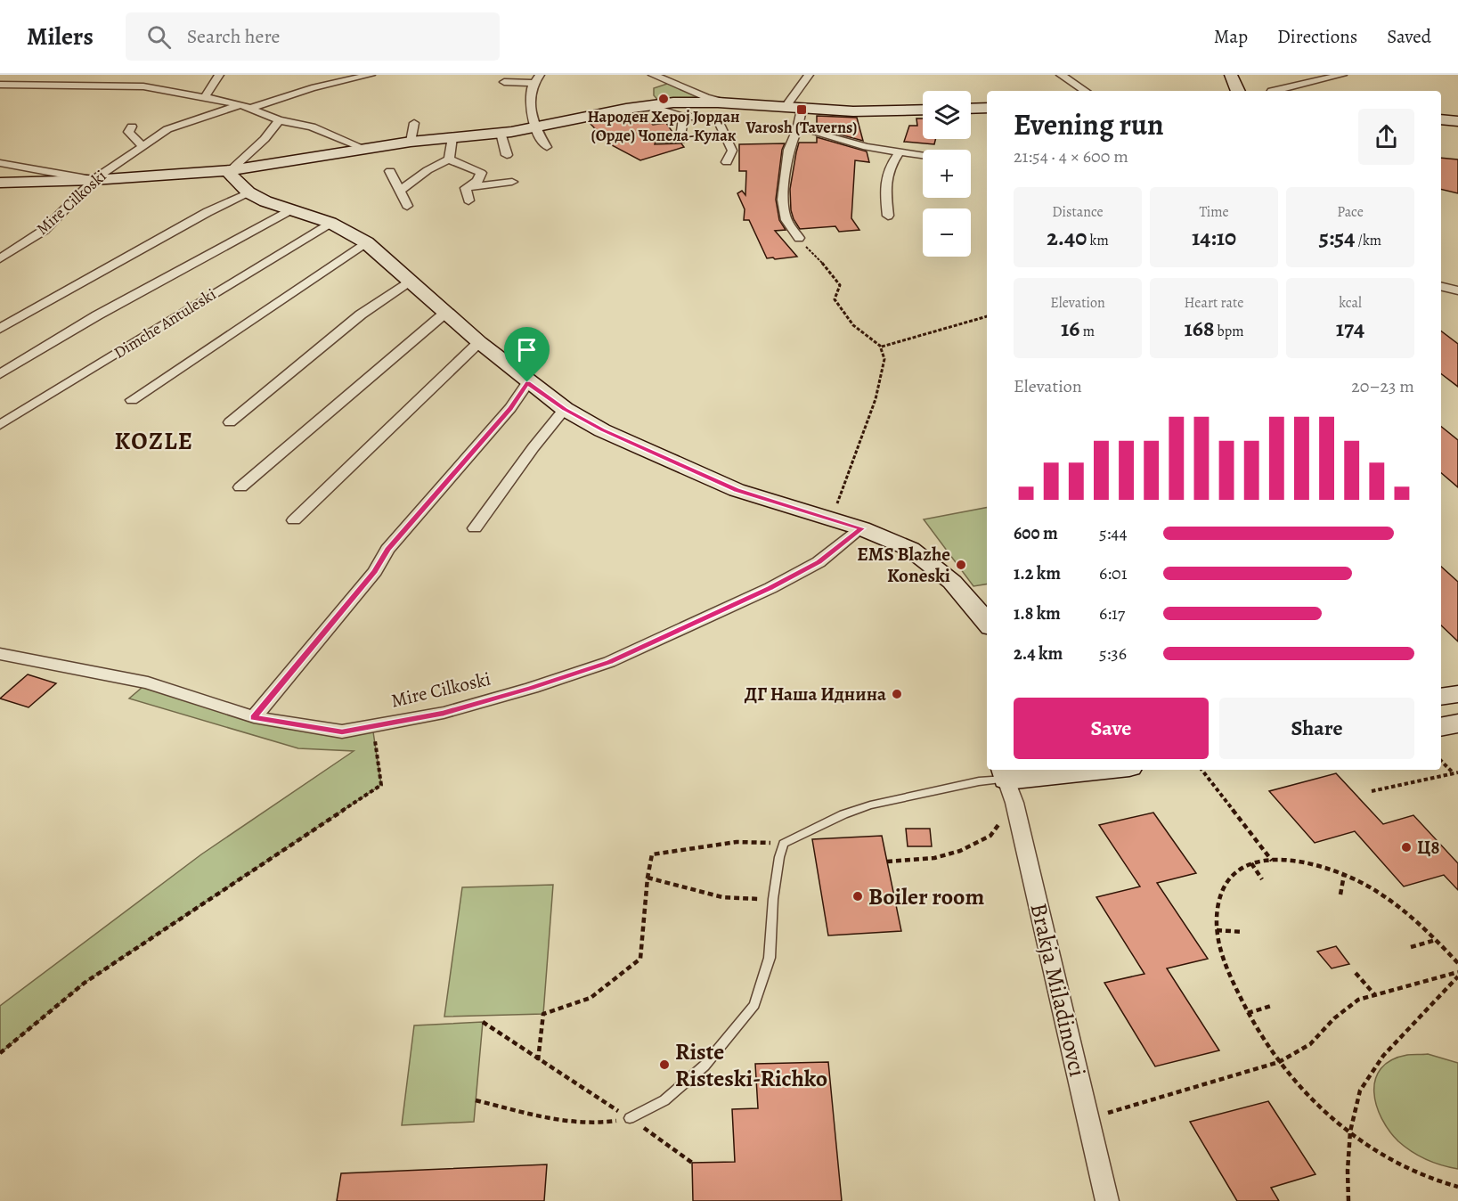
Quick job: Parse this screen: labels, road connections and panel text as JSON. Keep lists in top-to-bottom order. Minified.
{"streets":{"street":["Mire Cilkoski","Dimche Antuleski","Brakja Miladinovci"]},"districts":["KOZLE"],"places":{"other":["Народен Херој Јордан (Орде) Чопела-Кулак","EMS Blazhe Koneski","ДГ Наша Иднина","Ц8","Boiler room","Riste Risteski-Richko"],"transit":["Varosh (Taverns)"]},"page":{"header":"Milers","search":"Search here","nav":["Map","Directions","Saved"],"map_buttons":["+","−"],"heading":["Evening run","21:54 · 4 × 600 m"],"stats":[["Distance","2.40 km"],["Time","14:10"],["Pace","5:54 /km"],["Elevation","16 m"],["Heart rate","168 bpm"],["kcal","174"]],"chart":["Elevation","20–23 m"],"list":[{"name":"600 m","note":"5:44"},{"name":"1.2 km","note":"6:01"},{"name":"1.8 km","note":"6:17"},{"name":"2.4 km","note":"5:36"}],"buttons":["Save","Share"]}}
